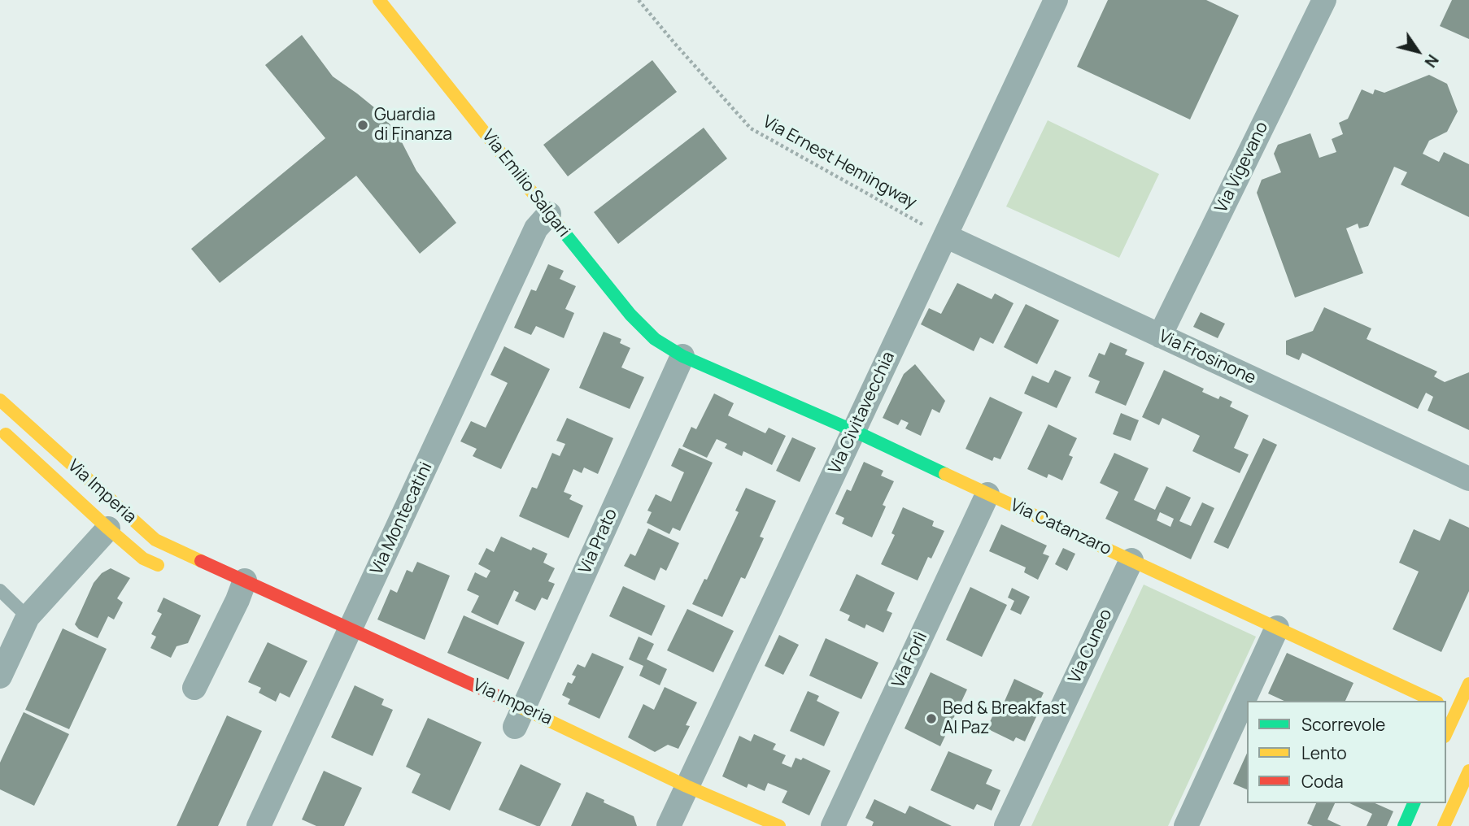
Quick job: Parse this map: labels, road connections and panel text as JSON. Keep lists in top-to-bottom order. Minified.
{"streets":{"street":["Via Vigevano","Via Emilio Salgari","Via Frosinone","Via Civitavecchia","Via Imperia","Via Montecatini","Via Catanzaro","Via Prato","Via Cuneo","Via Forlì"],"path":["Via Ernest Hemingway"]},"crossings":[["Via Ernest Hemingway","Via Frosinone"],["Via Ernest Hemingway","Via Civitavecchia"],["Via Vigevano","Via Frosinone"],["Via Emilio Salgari","Via Montecatini"],["Via Emilio Salgari","Via Catanzaro"],["Via Emilio Salgari","Via Prato"],["Via Frosinone","Via Civitavecchia"],["Via Civitavecchia","Via Imperia"],["Via Civitavecchia","Via Catanzaro"],["Via Imperia","Via Montecatini"],["Via Imperia","Via Prato"],["Via Catanzaro","Via Prato"],["Via Catanzaro","Via Cuneo"],["Via Catanzaro","Via Forlì"]],"places":["Guardia di Finanza","Bed & Breakfast Al Paz"],"legend":["Scorrevole","Lento","Coda"],"north":"bottom right"}
